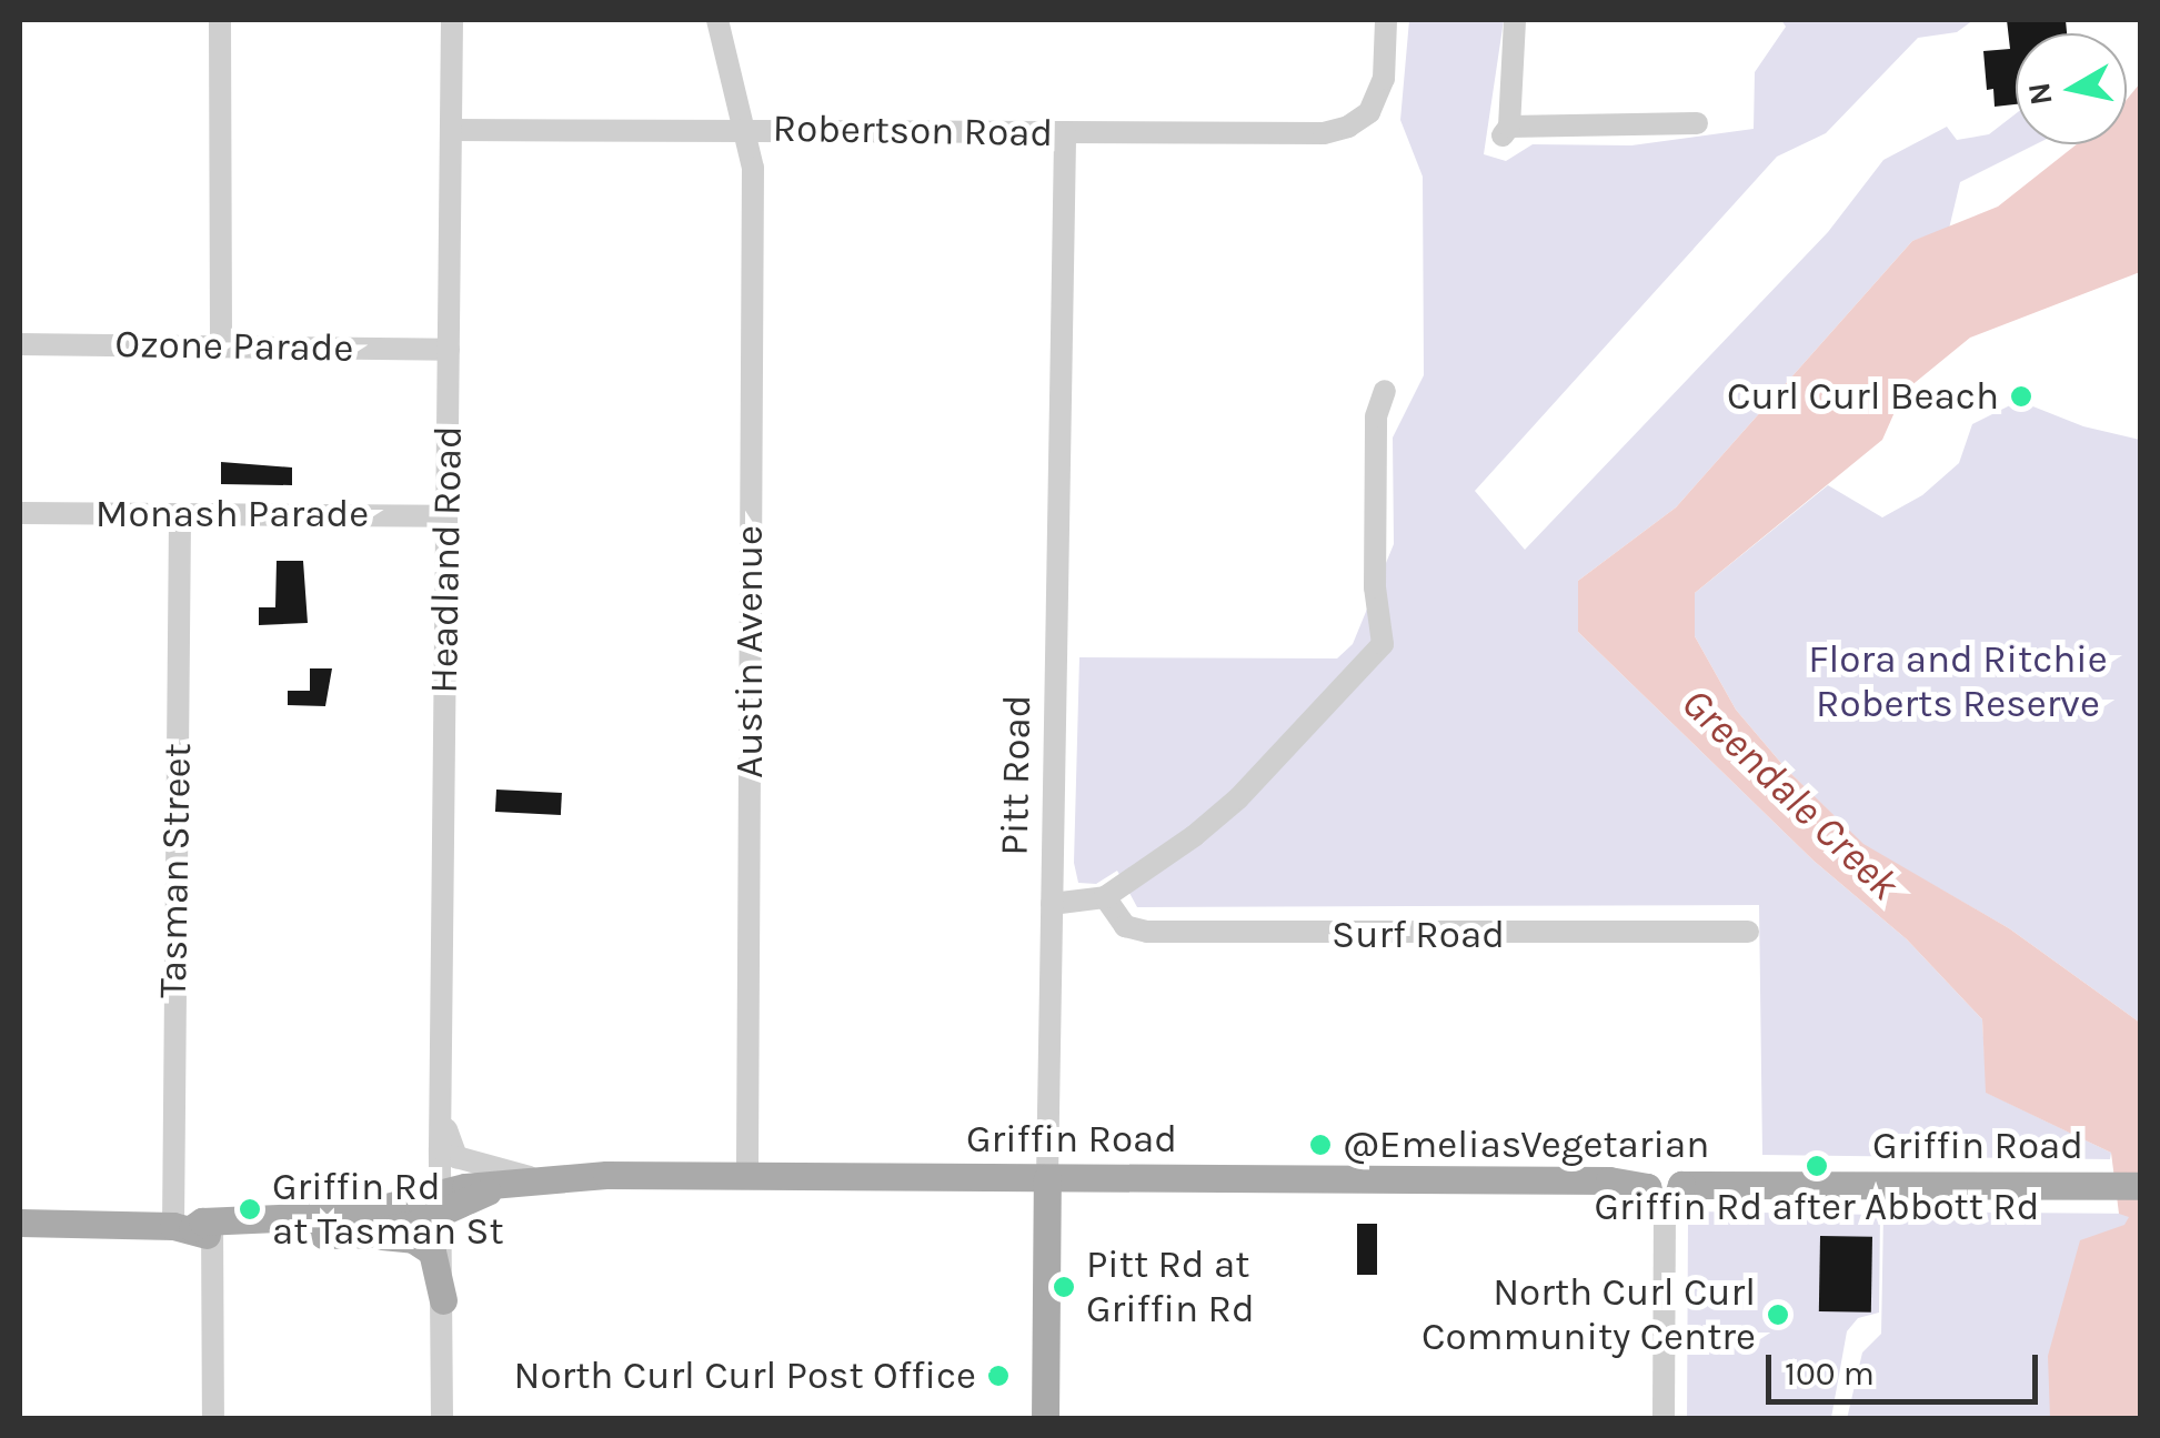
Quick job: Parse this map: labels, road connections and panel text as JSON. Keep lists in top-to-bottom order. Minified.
{"streets":{"main road":["Pitt Road","Griffin Road"],"street":["Robertson Road","Ozone Parade","Monash Parade","Headland Road","Austin Avenue","Tasman Street","Surf Road"]},"crossings":[["Robertson Road","Headland Road"],["Robertson Road","Austin Avenue"],["Robertson Road","Pitt Road"],["Ozone Parade","Headland Road"],["Monash Parade","Headland Road"],["Monash Parade","Tasman Street"],["Headland Road","Griffin Road"],["Austin Avenue","Griffin Road"],["Pitt Road","Griffin Road"],["Tasman Street","Griffin Road"]],"water":["Greendale Creek"],"parks":["Flora and Ritchie Roberts Reserve"],"places":["Curl Curl Beach","@EmeliasVegetarian","Griffin Rd after Abbott Rd","Griffin Rd at Tasman St","Pitt Rd at Griffin Rd","North Curl Curl Community Centre","North Curl Curl Post Office"],"scale_bar":"100 m","north":"left"}
